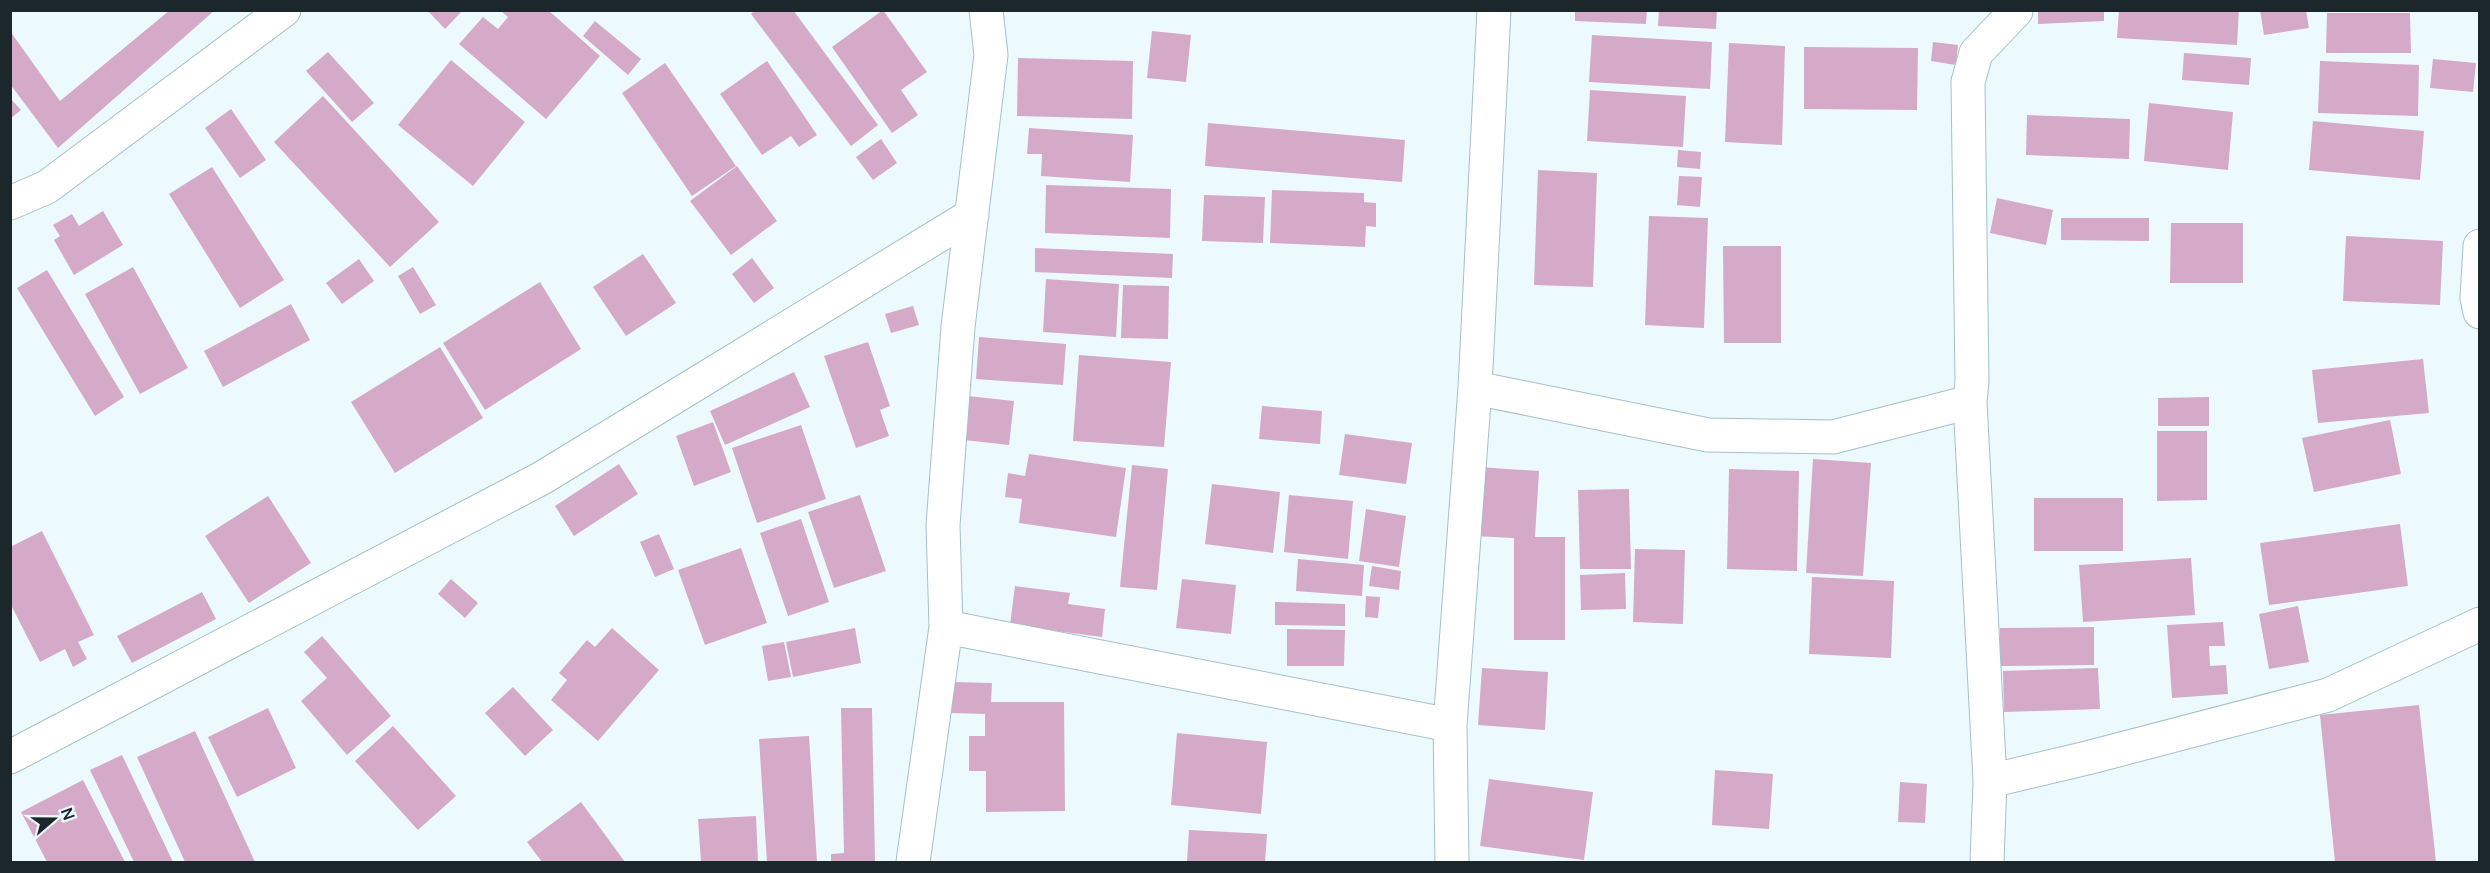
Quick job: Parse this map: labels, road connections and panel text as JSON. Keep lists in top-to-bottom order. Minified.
{"north":"right"}
